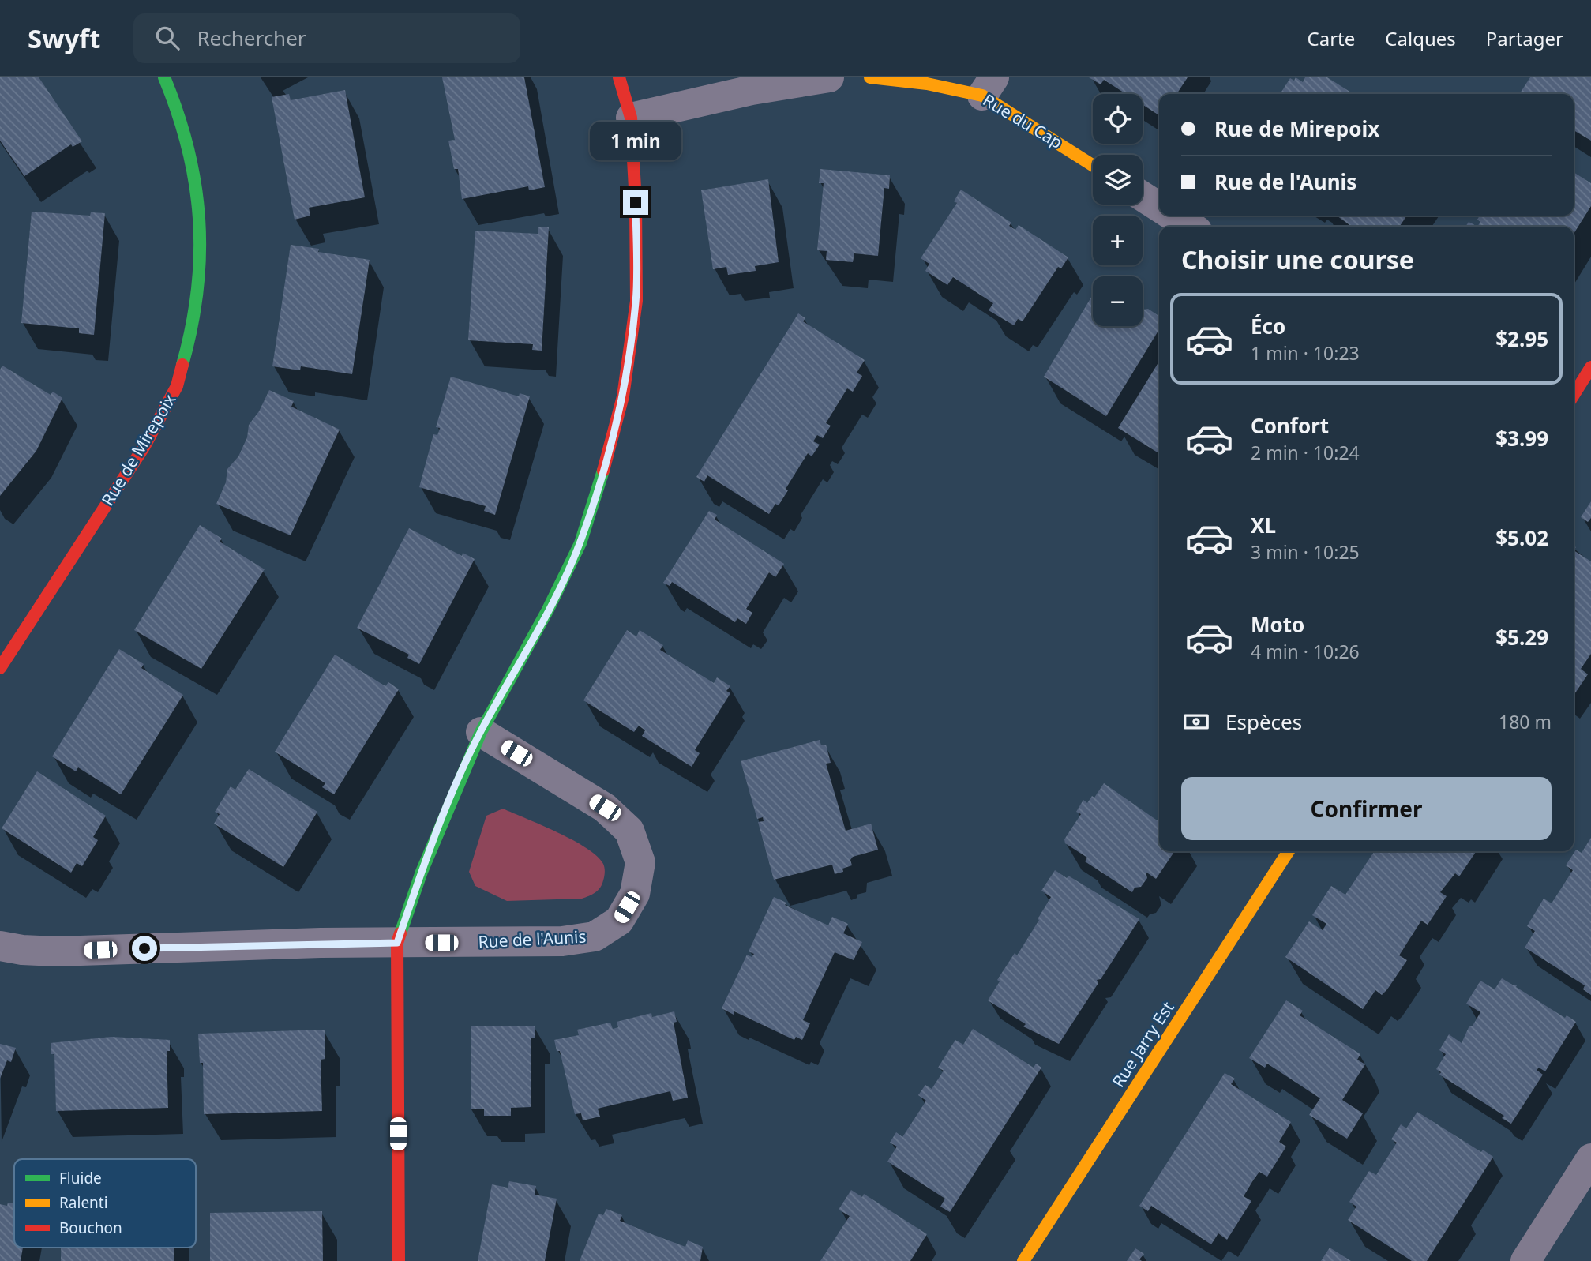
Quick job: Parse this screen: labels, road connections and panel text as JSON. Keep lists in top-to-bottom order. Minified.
{"streets":{"street":["Rue du Cap","Rue de Mirepoix","Rue de l'Aunis","Rue Jarry Est"]},"legend":["Fluide","Ralenti","Bouchon"],"page":{"header":"Swyft","search":"Rechercher","nav":["Carte","Calques","Partager"],"map_buttons":["+","−"],"banner":["Rue de Mirepoix","Rue de l'Aunis"],"bubble":"1 min","heading":"Choisir une course","list":[{"name":"Éco","note":"1 min · 10:23","value":"$2.95"},{"name":"Confort","note":"2 min · 10:24","value":"$3.99"},{"name":"XL","note":"3 min · 10:25","value":"$5.02"},{"name":"Moto","note":"4 min · 10:26","value":"$5.29"}],"pay":["Espèces","180 m"],"buttons":"Confirmer"}}
